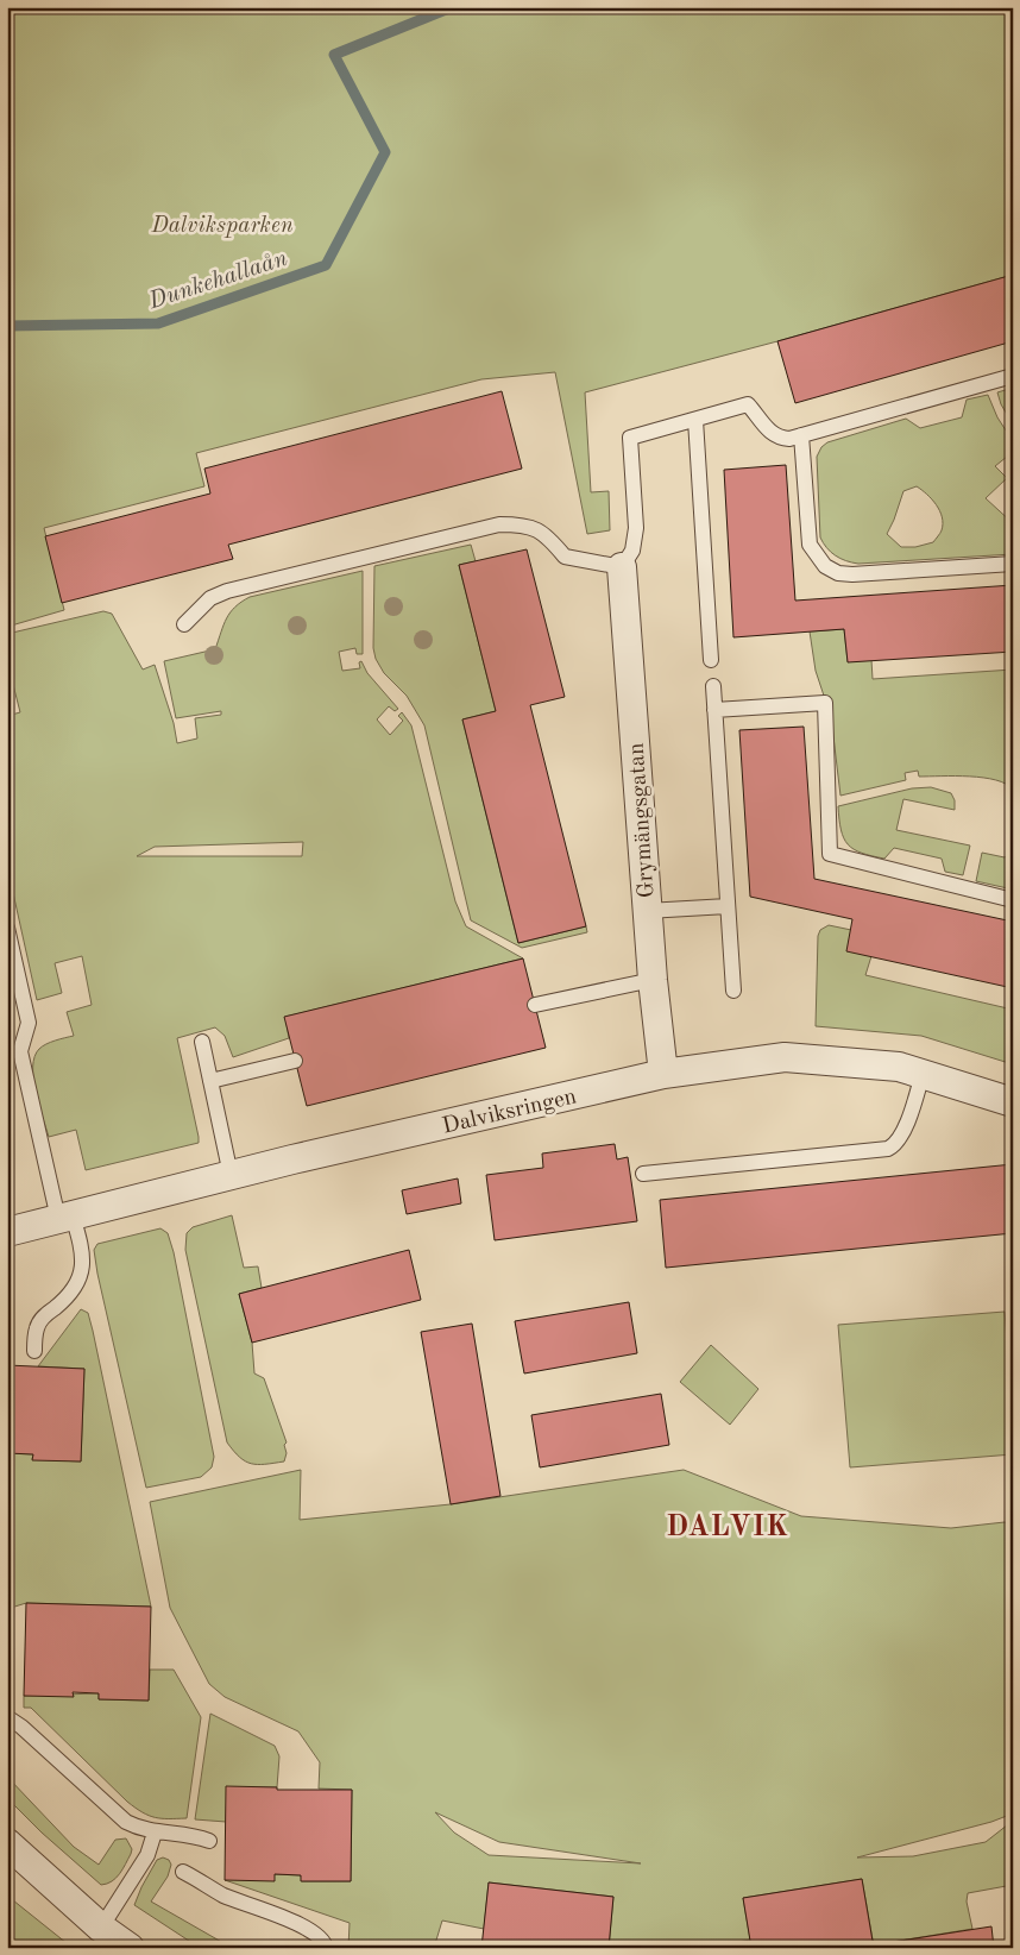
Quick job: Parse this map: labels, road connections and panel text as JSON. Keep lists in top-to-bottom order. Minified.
{"streets":{"street":["Grymängsgatan","Dalviksringen"]},"crossings":[["Grymängsgatan","Dalviksringen"]],"districts":["DALVIK"],"water":["Dunkehallaån"],"parks":["Dalviksparken"]}
